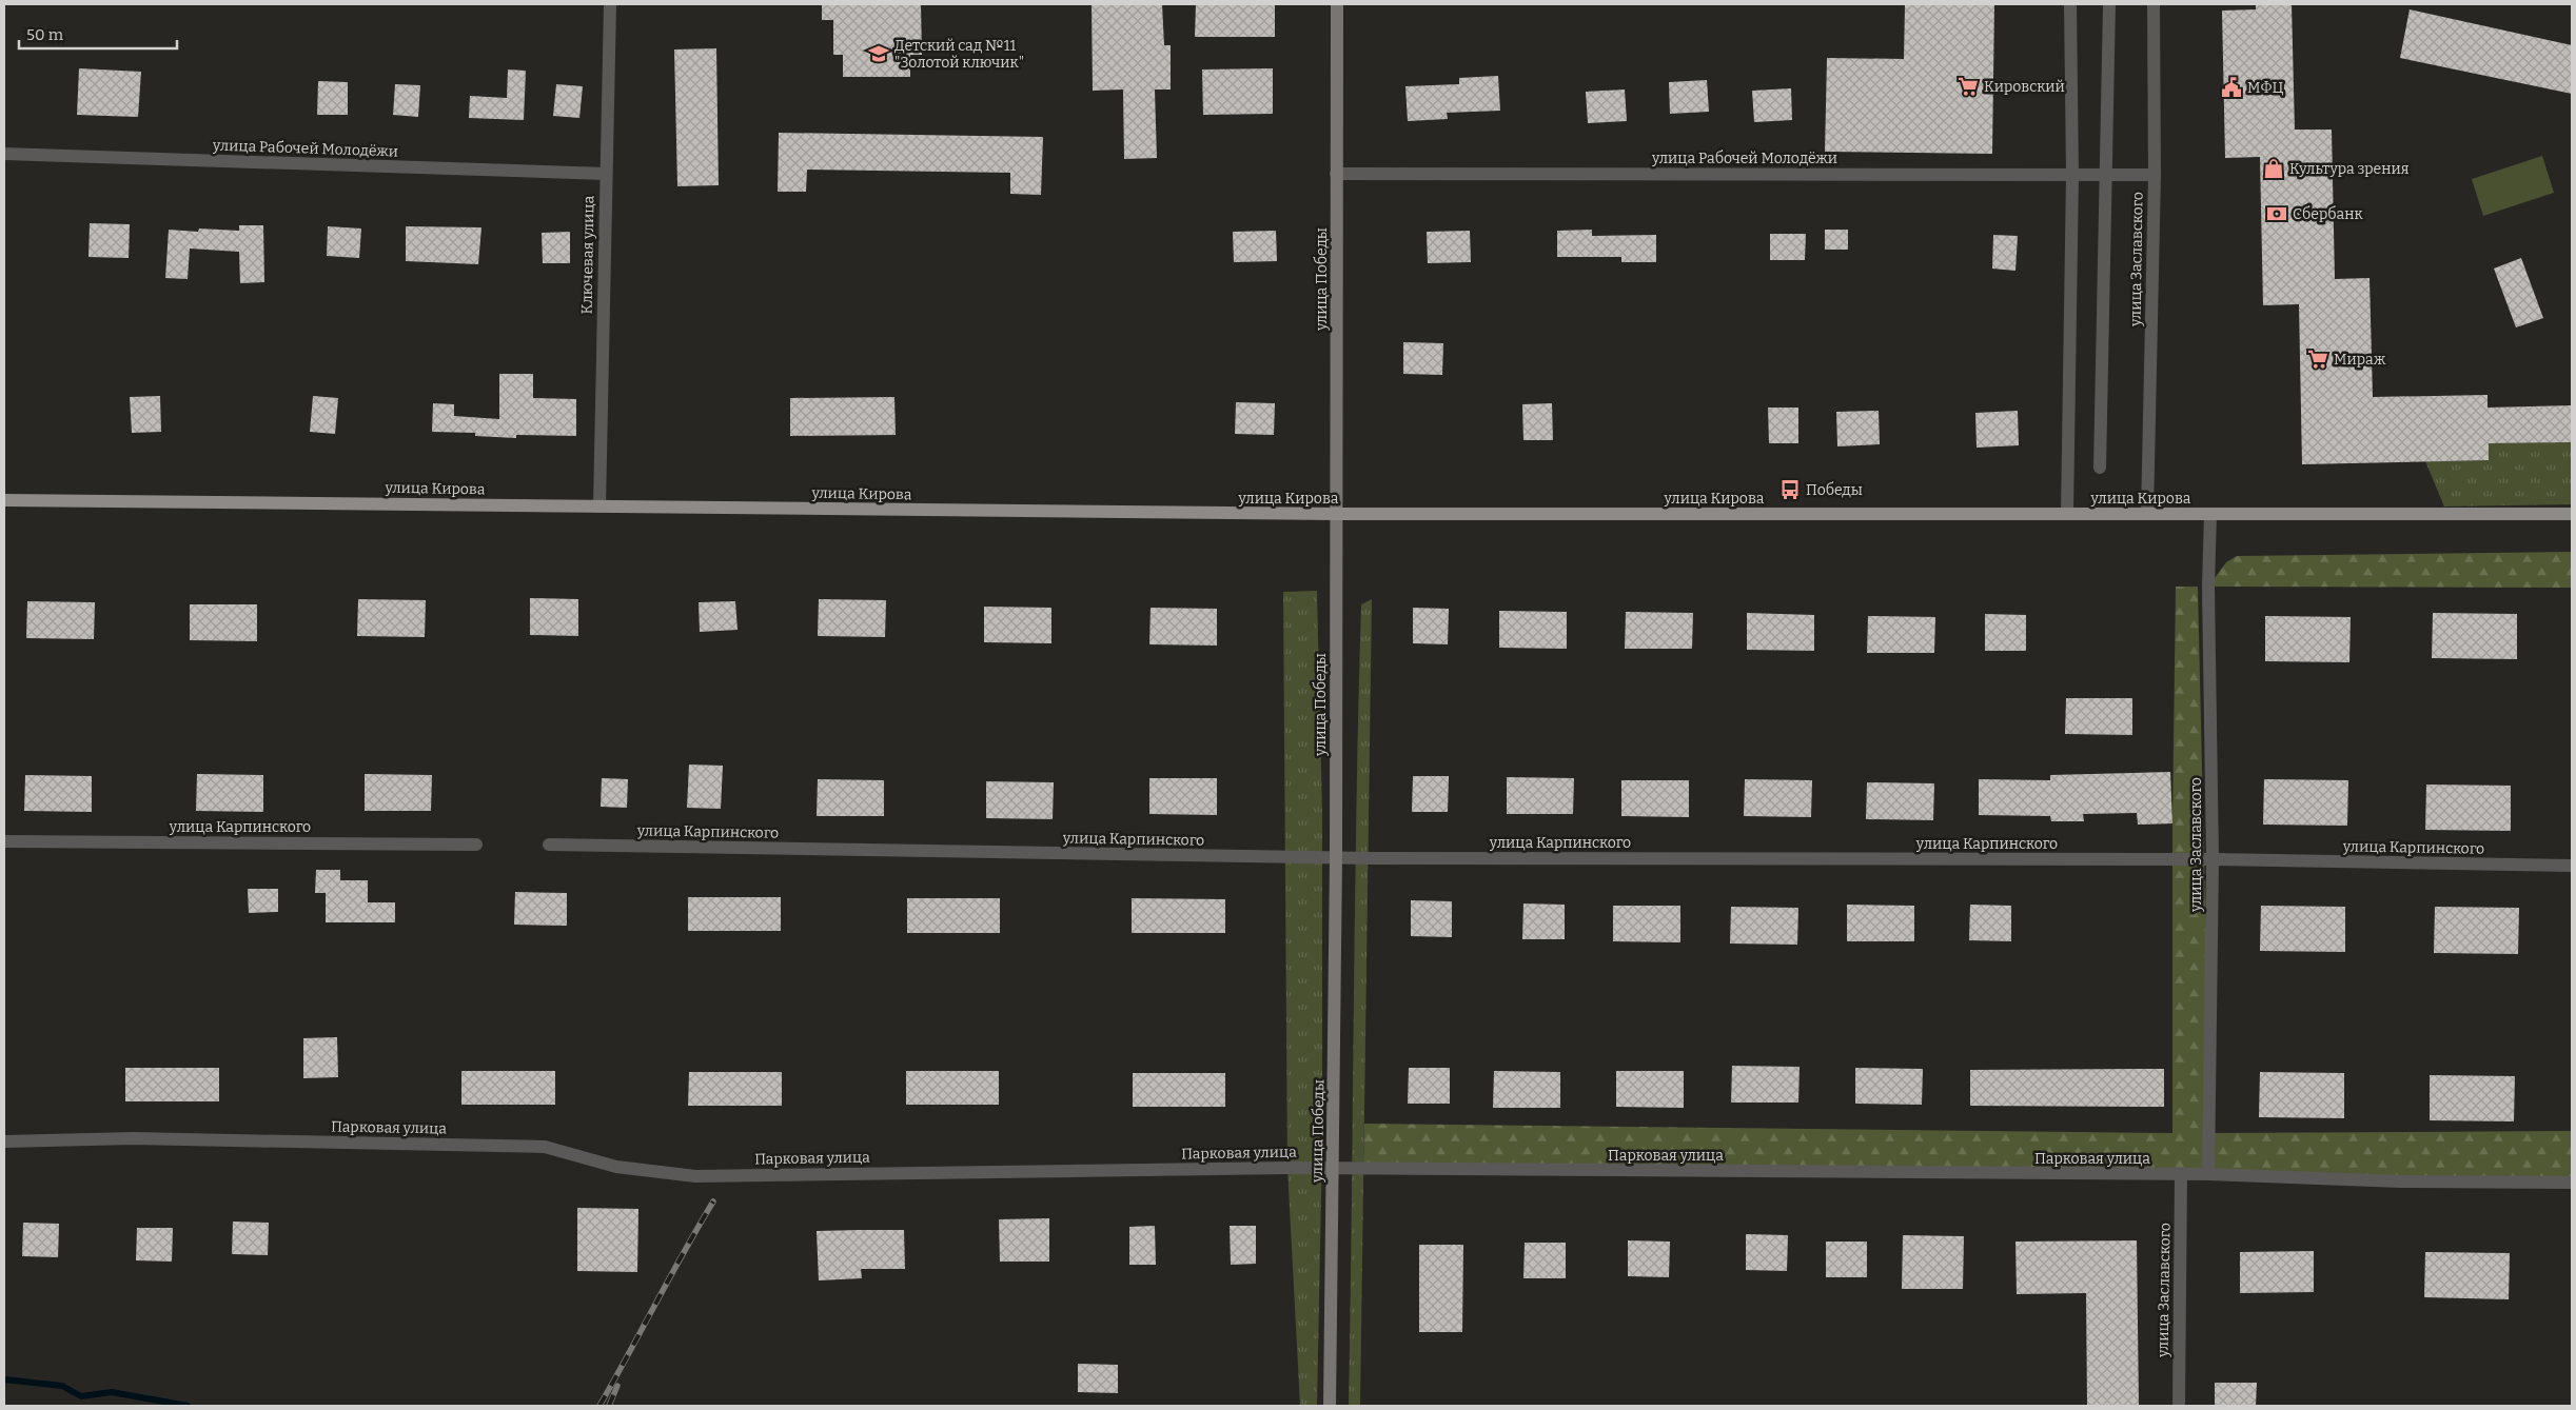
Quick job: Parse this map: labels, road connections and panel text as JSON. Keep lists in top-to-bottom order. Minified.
{"streets":{"main road":["улица Победы","улица Кирова"],"street":["улица Рабочей Молодёжи","Ключевая улица","улица Заславского","улица Карпинского","Парковая улица"]},"crossings":[["улица Рабочей Молодёжи","Ключевая улица"],["улица Рабочей Молодёжи","улица Заславского"],["улица Рабочей Молодёжи","улица Победы"],["Ключевая улица","улица Кирова"],["улица Заславского","улица Кирова"],["улица Заславского","улица Карпинского"],["улица Заславского","Парковая улица"],["улица Победы","улица Кирова"],["улица Победы","улица Карпинского"],["улица Победы","Парковая улица"]],"places":{"school or university":["Детский сад №11 \"Золотой ключик\""],"supermarket":["Кировский","Мираж"],"public building":["МФЦ"],"shop":["Культура зрения"],"bank":["Сбербанк"],"bus stop":["Победы"]},"scale_bar":"50 m"}
